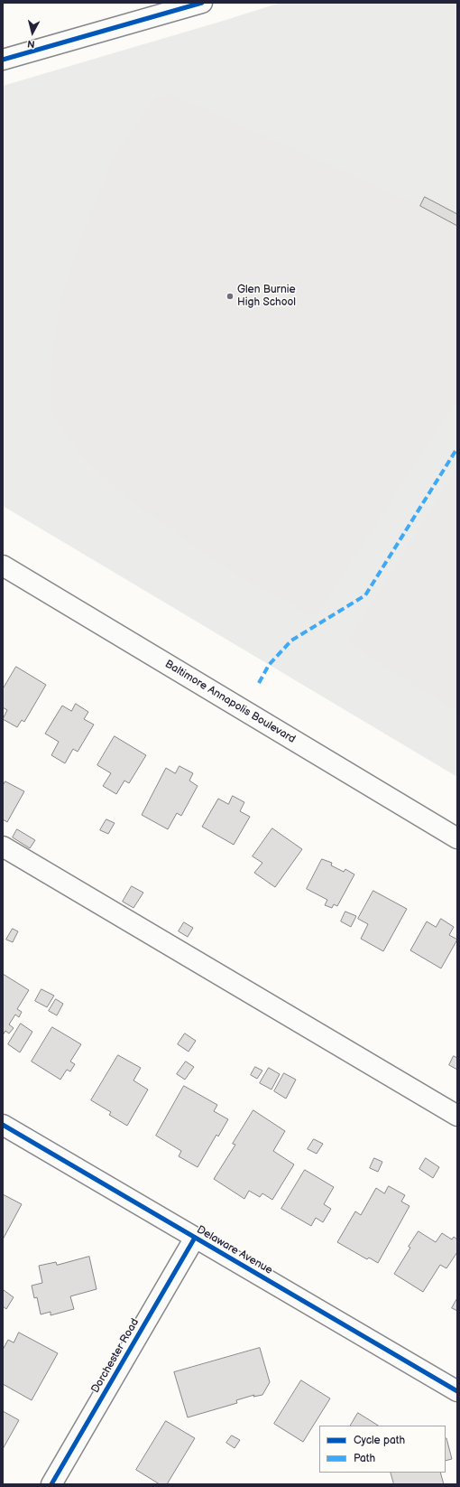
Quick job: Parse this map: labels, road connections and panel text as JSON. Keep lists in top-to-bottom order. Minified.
{"streets":{"street":["Baltimore Annapolis Boulevard","Delaware Avenue","Dorchester Road"]},"crossings":[["Delaware Avenue","Dorchester Road"]],"places":["Glen Burnie High School"],"legend":["Cycle path","Path"],"north":"bottom"}
